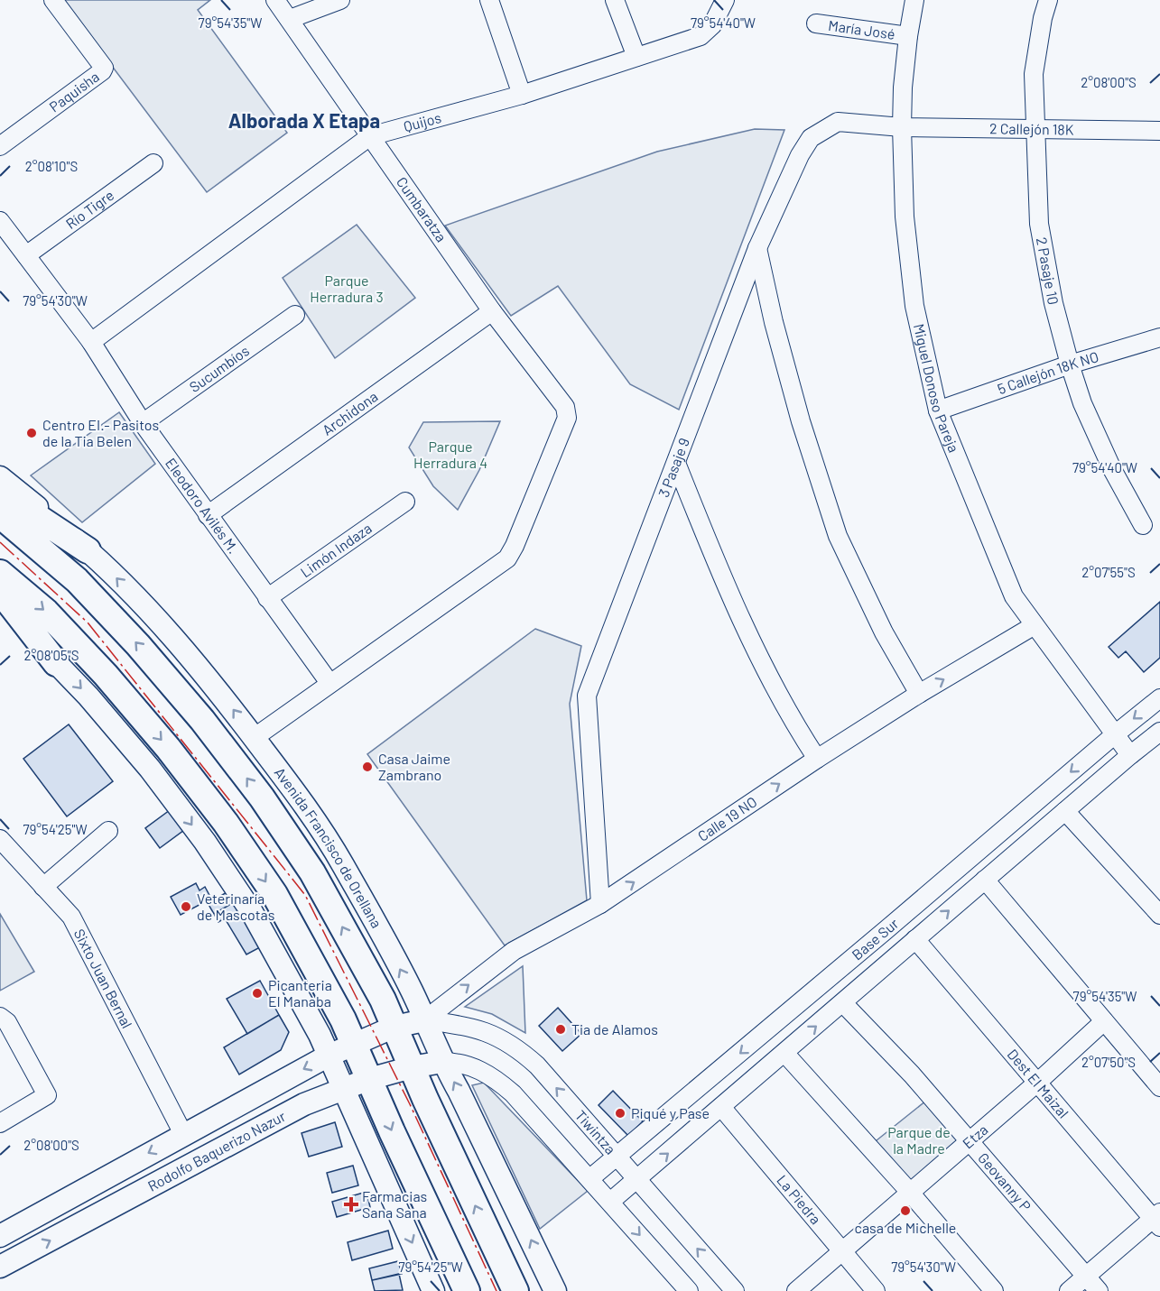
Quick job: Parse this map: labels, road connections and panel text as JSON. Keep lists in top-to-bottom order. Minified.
{"streets":{"highway":["Avenida Francisco de Orellana"],"main road":["Rodolfo Baquerizo Nazur"],"street":["María José","Paquisha","Quijos","2 Callejón 18K","Río Tigre","Cumbaratza","2 Pasaje 10","Sucumbíos","5 Callejón 18K NO","Miguel Donoso Pareja","Archidona","3 Pasaje 9","Eleodoro Avilés M.","Limón Indaza","Calle 19 NO","Base Sur","Sixto Juan Bernal","Dest El Maizal","Tiwintza","Etza","Geovanny P","La Piedra"]},"crossings":[["María José","Miguel Donoso Pareja"],["Quijos","Cumbaratza"],["Quijos","Eleodoro Avilés M."],["2 Callejón 18K","2 Pasaje 10"],["2 Callejón 18K","Miguel Donoso Pareja"],["2 Callejón 18K","3 Pasaje 9"],["Río Tigre","Eleodoro Avilés M."],["Cumbaratza","Archidona"],["Cumbaratza","Eleodoro Avilés M."],["2 Pasaje 10","5 Callejón 18K NO"],["Sucumbíos","Eleodoro Avilés M."],["5 Callejón 18K NO","Miguel Donoso Pareja"],["Miguel Donoso Pareja","3 Pasaje 9"],["Miguel Donoso Pareja","Calle 19 NO"],["Miguel Donoso Pareja","Base Sur"],["Archidona","Eleodoro Avilés M."],["3 Pasaje 9","Calle 19 NO"],["Eleodoro Avilés M.","Limón Indaza"],["Calle 19 NO","Avenida Francisco de Orellana"],["Calle 19 NO","Tiwintza"],["Calle 19 NO","Rodolfo Baquerizo Nazur"],["Avenida Francisco de Orellana","Tiwintza"],["Avenida Francisco de Orellana","Rodolfo Baquerizo Nazur"],["Base Sur","Dest El Maizal"],["Base Sur","Tiwintza"],["Base Sur","Geovanny P"],["Base Sur","La Piedra"],["Sixto Juan Bernal","Rodolfo Baquerizo Nazur"],["Dest El Maizal","Etza"],["Tiwintza","Rodolfo Baquerizo Nazur"],["Etza","Geovanny P"],["Etza","La Piedra"]],"one_way":["Calle 19 NO"],"districts":["Alborada X Etapa"],"parks":["Parque Herradura 3","Parque Herradura 4","Parque de la Madre"],"places":{"other":["Centro EI.- Pasitos de la Tia Belen","Casa Jaime Zambrano","Veterinaría de Mascotas","Picanteria El Manaba","Tia de Alamos","Piqué y Pase","casa de Michelle"],"health":["Farmacias Sana Sana"]},"coordinates":["79°54'35\"W","79°54'40\"W","2°08'00\"S","2°08'10\"S","79°54'30\"W","2°07'55\"S","2°08'05\"S","79°54'25\"W","2°07'50\"S"]}
